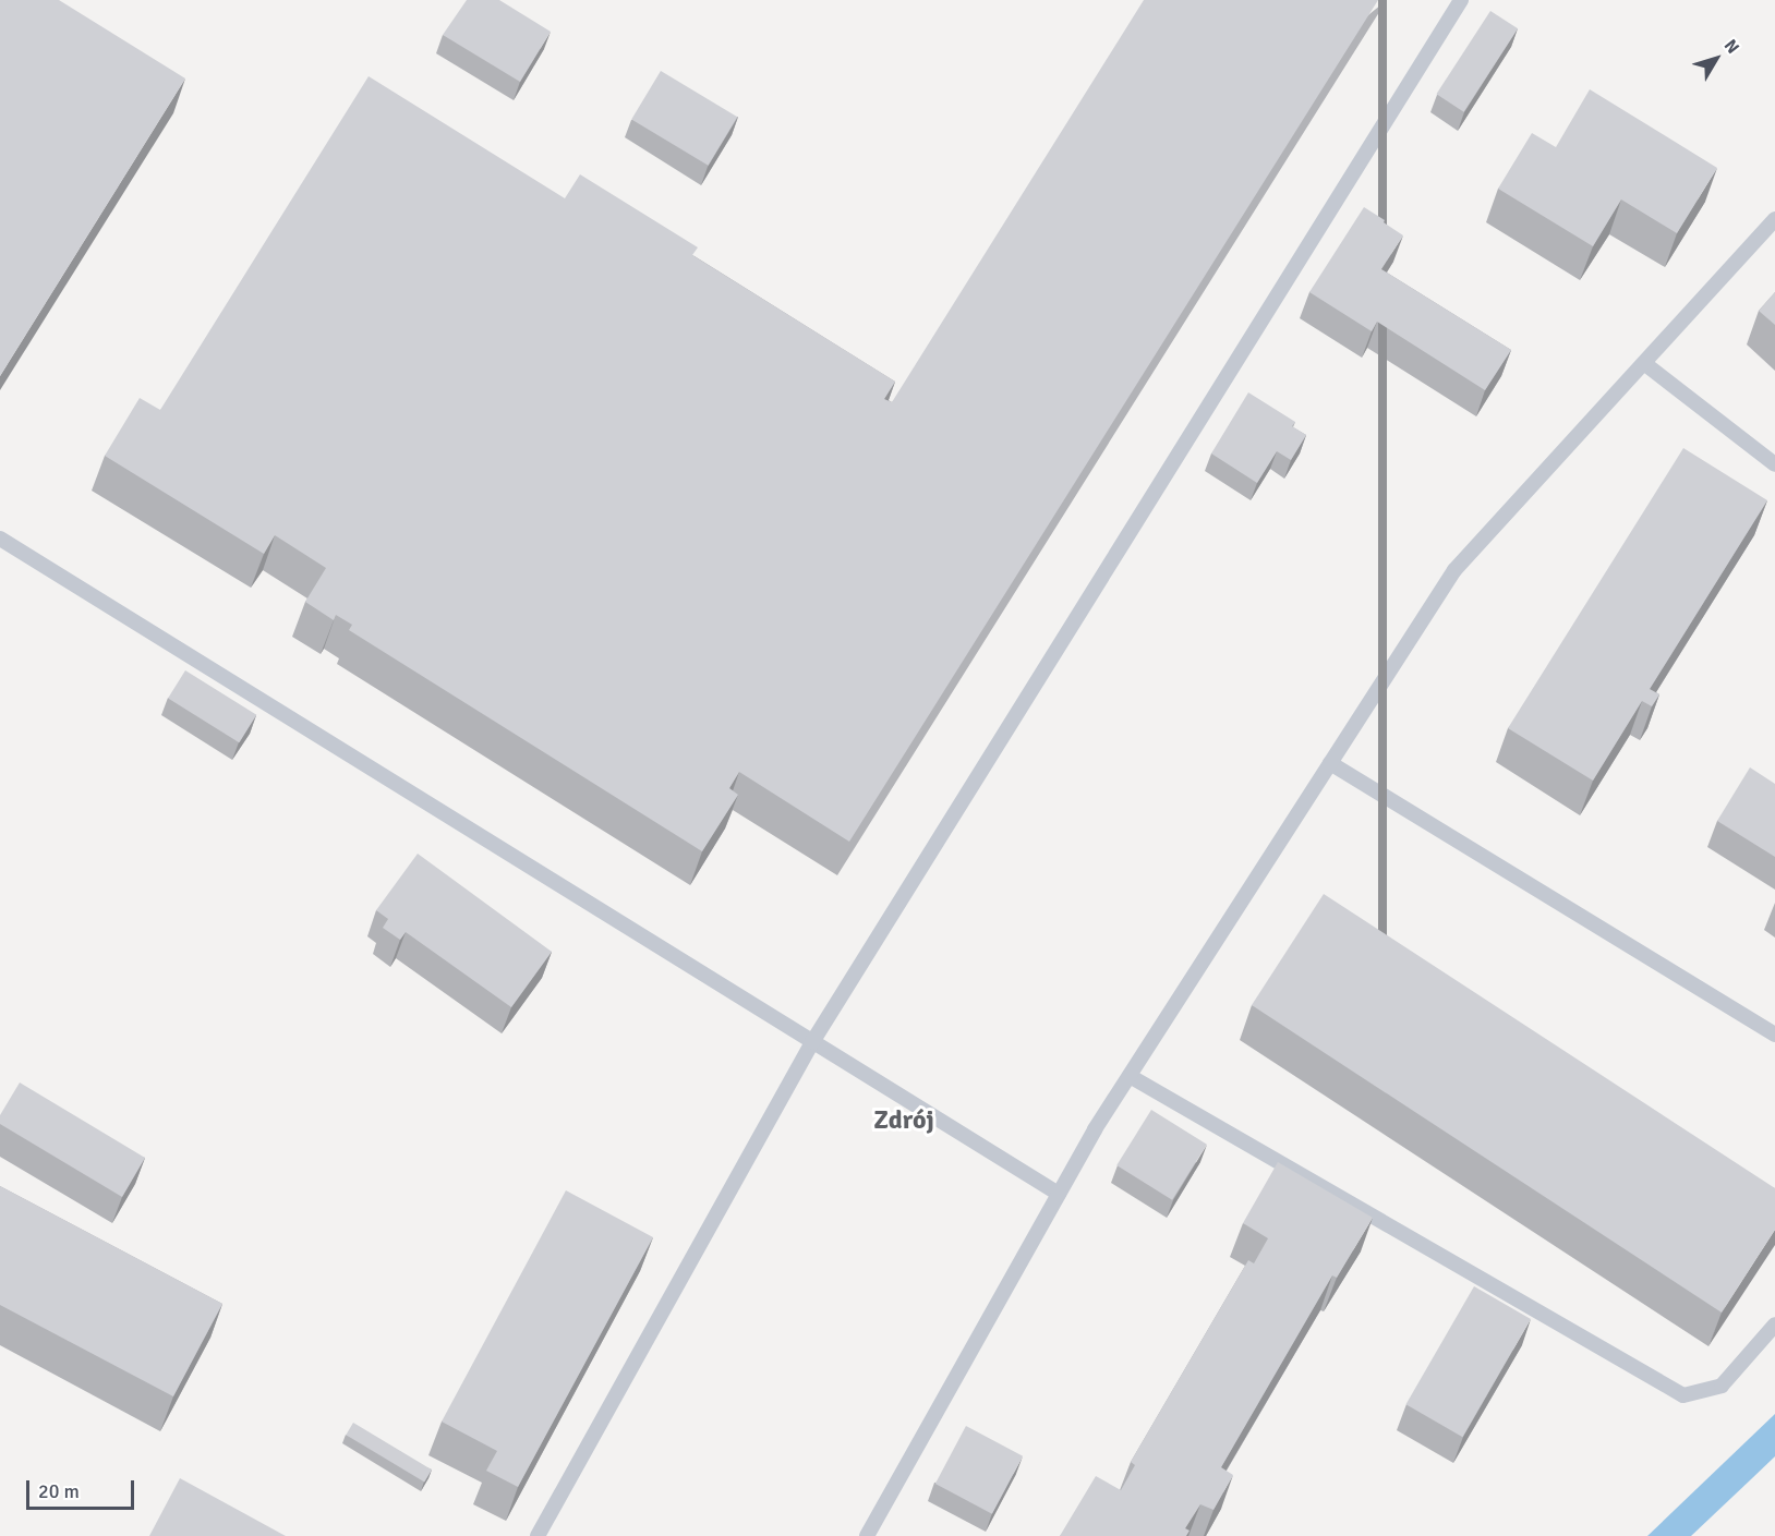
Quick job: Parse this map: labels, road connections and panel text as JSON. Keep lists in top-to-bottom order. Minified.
{"districts":["Zdrój"],"scale_bar":"20 m","north":"top right"}
